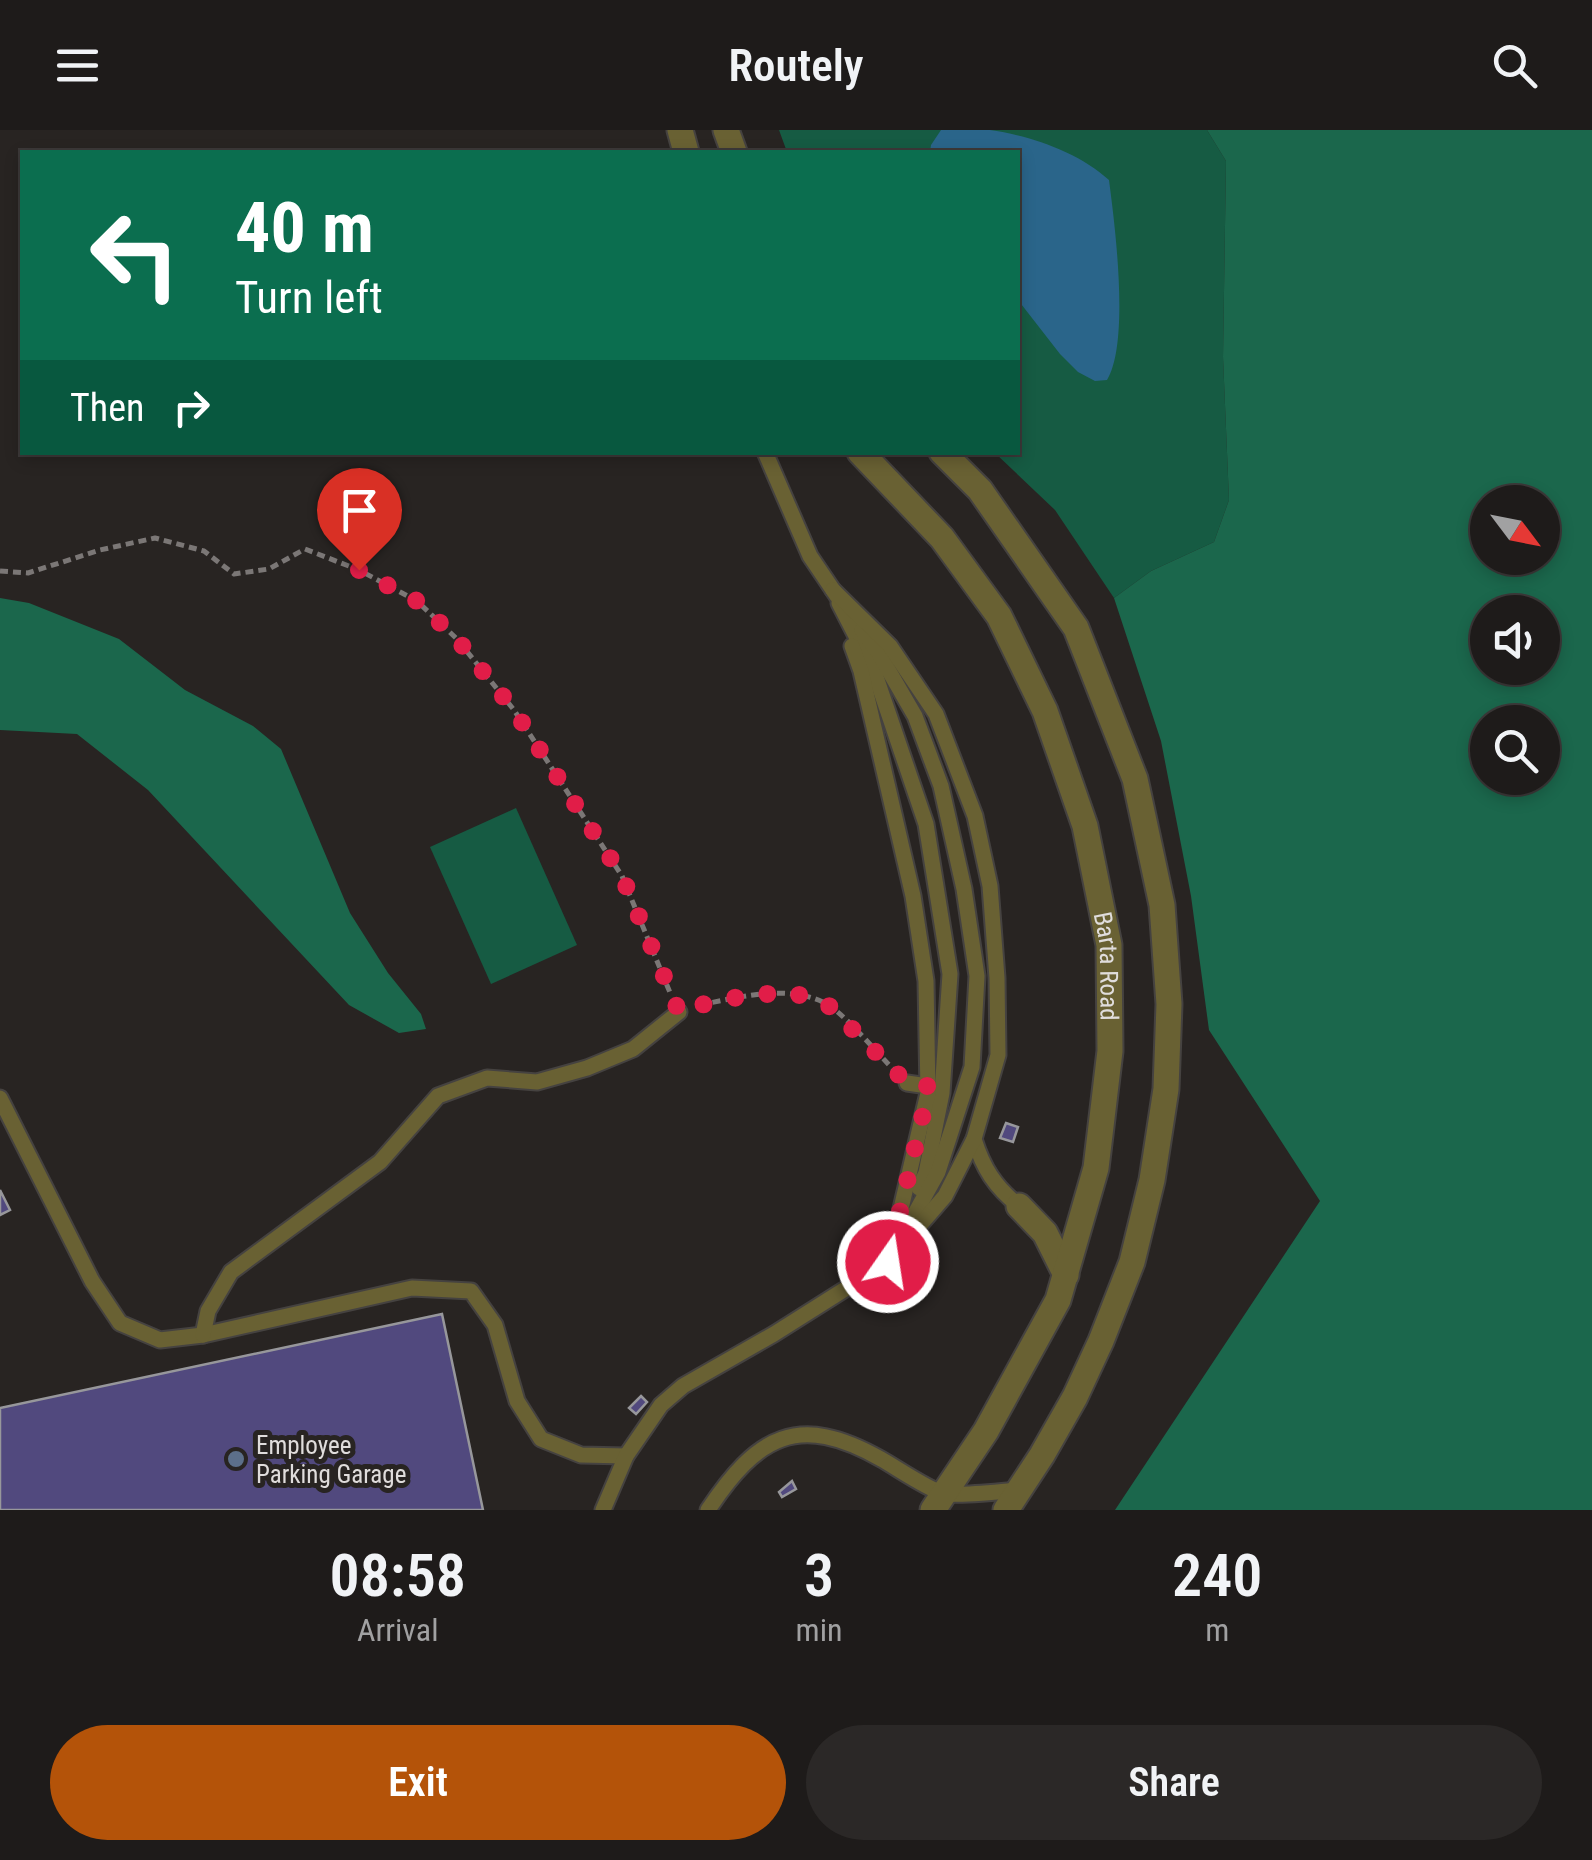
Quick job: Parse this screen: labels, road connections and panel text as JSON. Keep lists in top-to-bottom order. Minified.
{"streets":{"street":["Barta Road"]},"places":["Employee Parking Garage"],"north":"bottom right","page":{"header":"Routely","turn":["40 m","Turn left"],"then":"Then","eta":["08:58","Arrival","3","min","240","m"],"buttons":["Exit","Share"]}}
